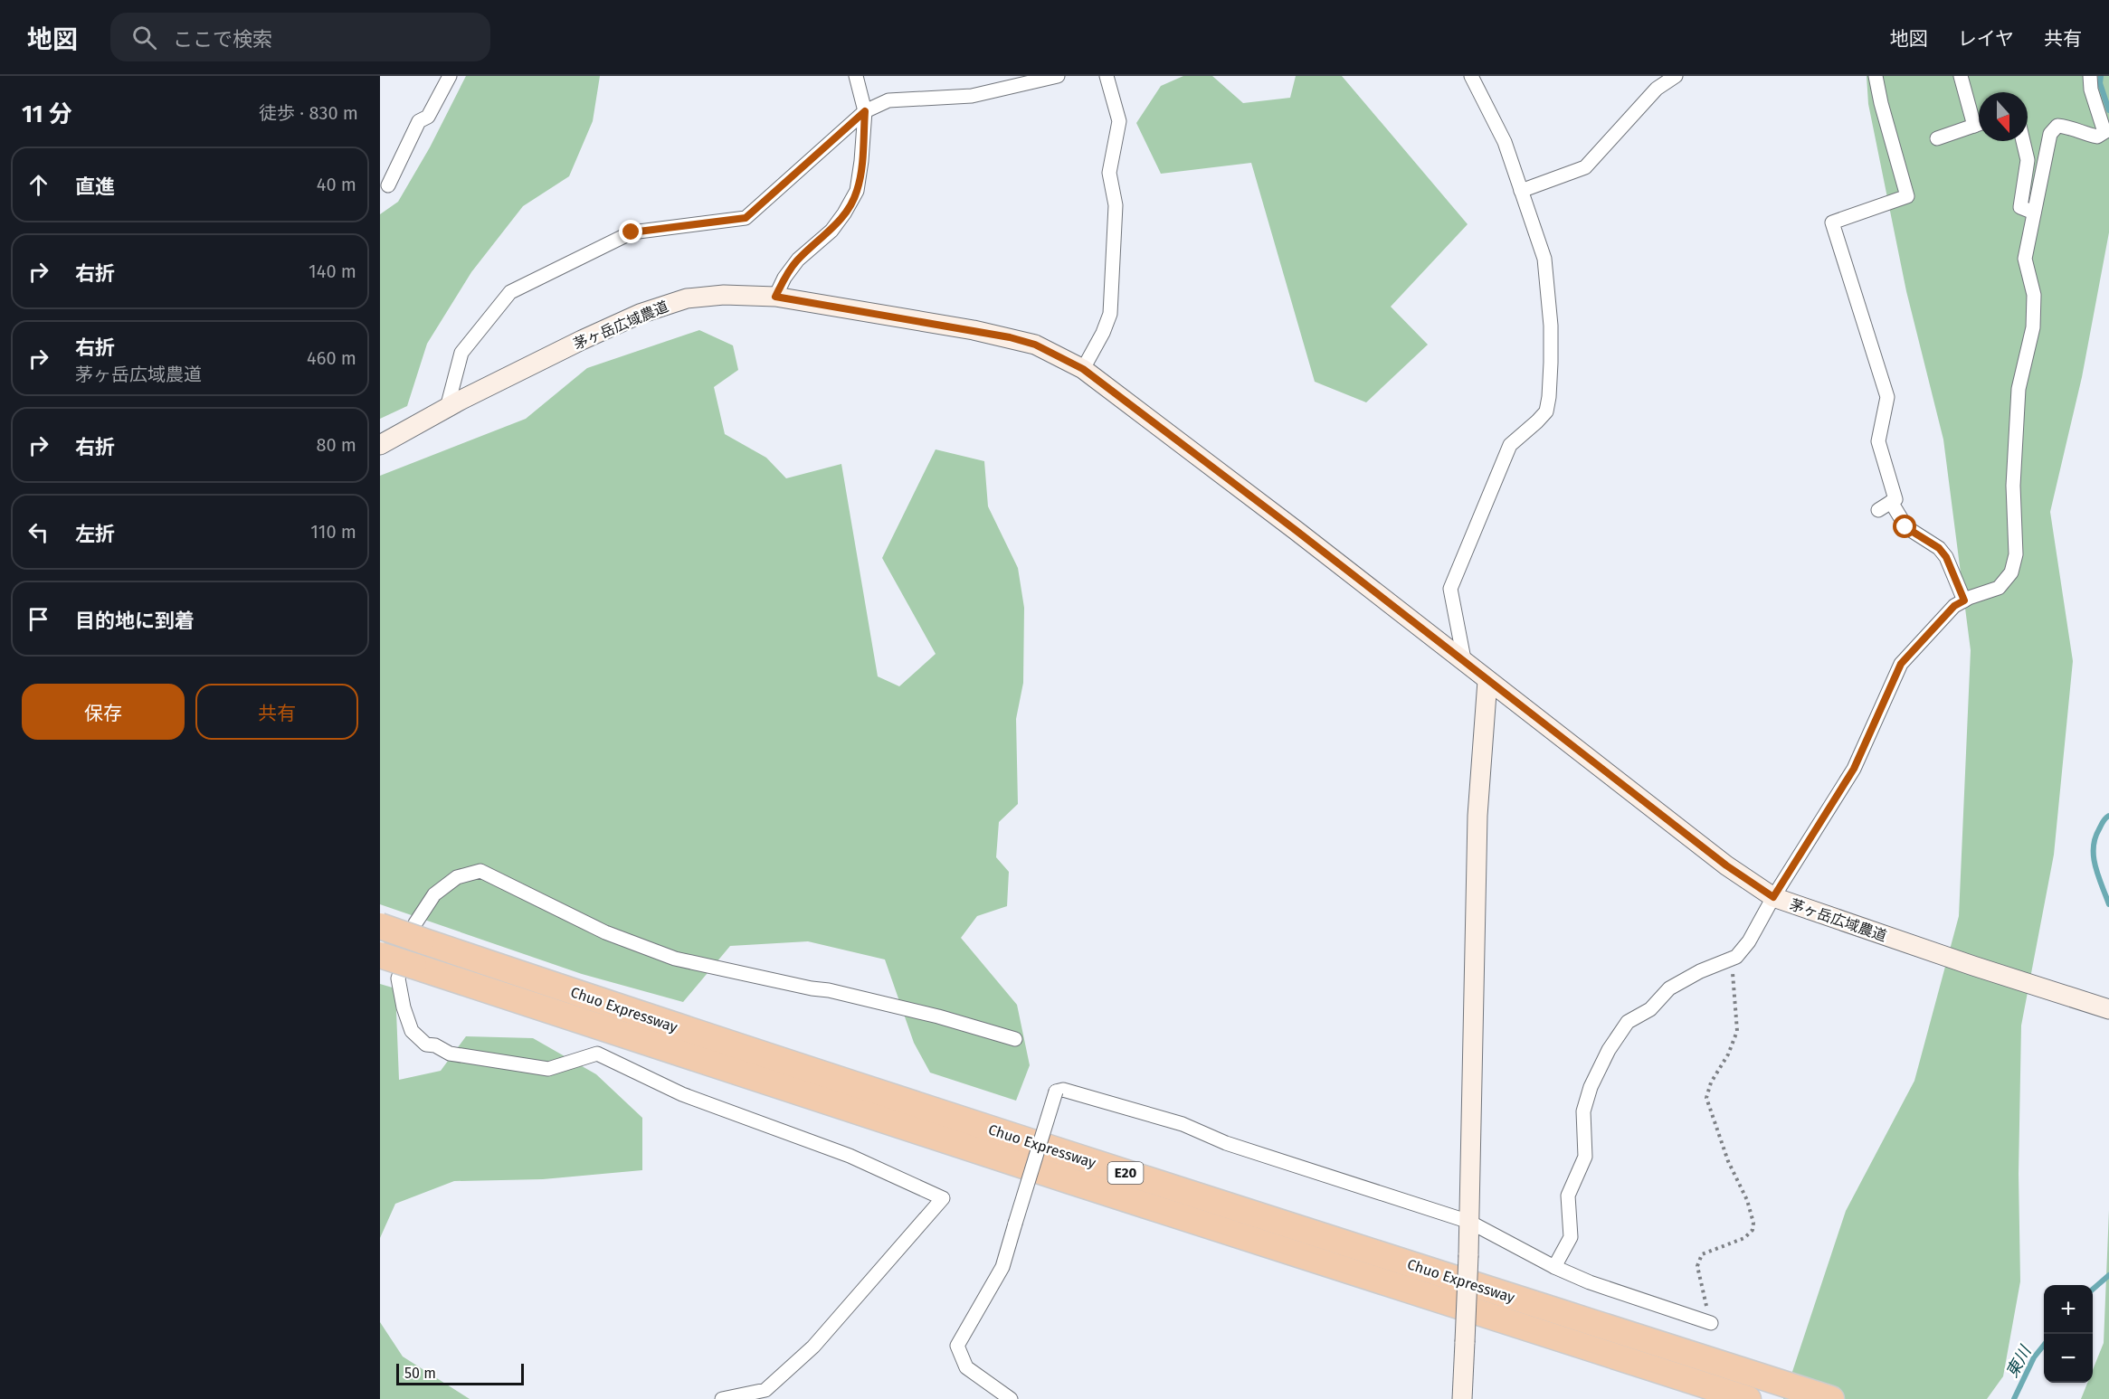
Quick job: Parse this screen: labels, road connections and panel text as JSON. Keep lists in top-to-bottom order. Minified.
{"streets":{"highway":["Chuo Expressway","E20"],"street":["茅ヶ岳広域農道"]},"water":["東川"],"scale_bar":"50 m","north":"bottom","page":{"header":"地図","search":"ここで検索","nav":["地図","レイヤ","共有"],"heading":["11 分","徒歩 · 830 m"],"list":[["直進","40 m"],["右折","140 m"],["右折","茅ヶ岳広域農道","460 m"],["右折","80 m"],["左折","110 m"],"目的地に到着"],"buttons":["保存","共有"],"map_buttons":["+","−"],"scale":"50 m"}}
